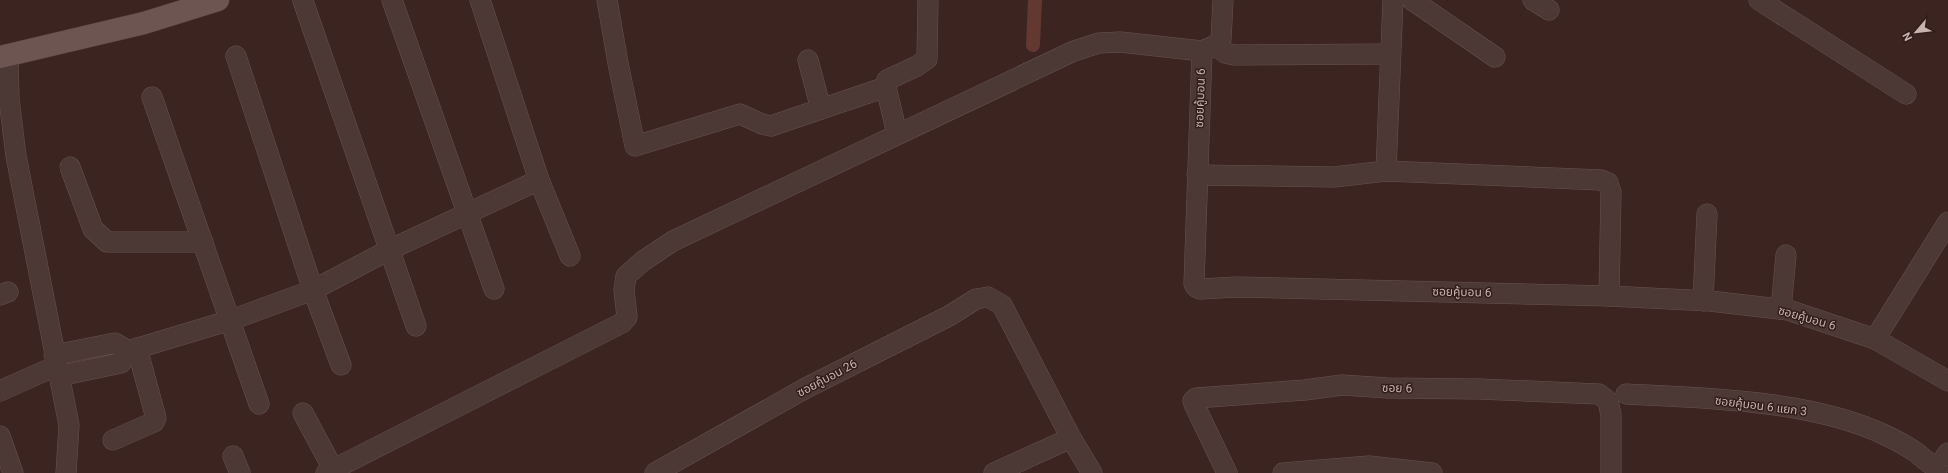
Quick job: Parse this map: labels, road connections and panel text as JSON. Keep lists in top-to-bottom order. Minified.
{"streets":{"street":["ซอยคู้บอน 6","ซอยคู้บอน 26","ซอย 6","ซอยคู้บอน 6 แยก 3"]},"north":"bottom left"}
